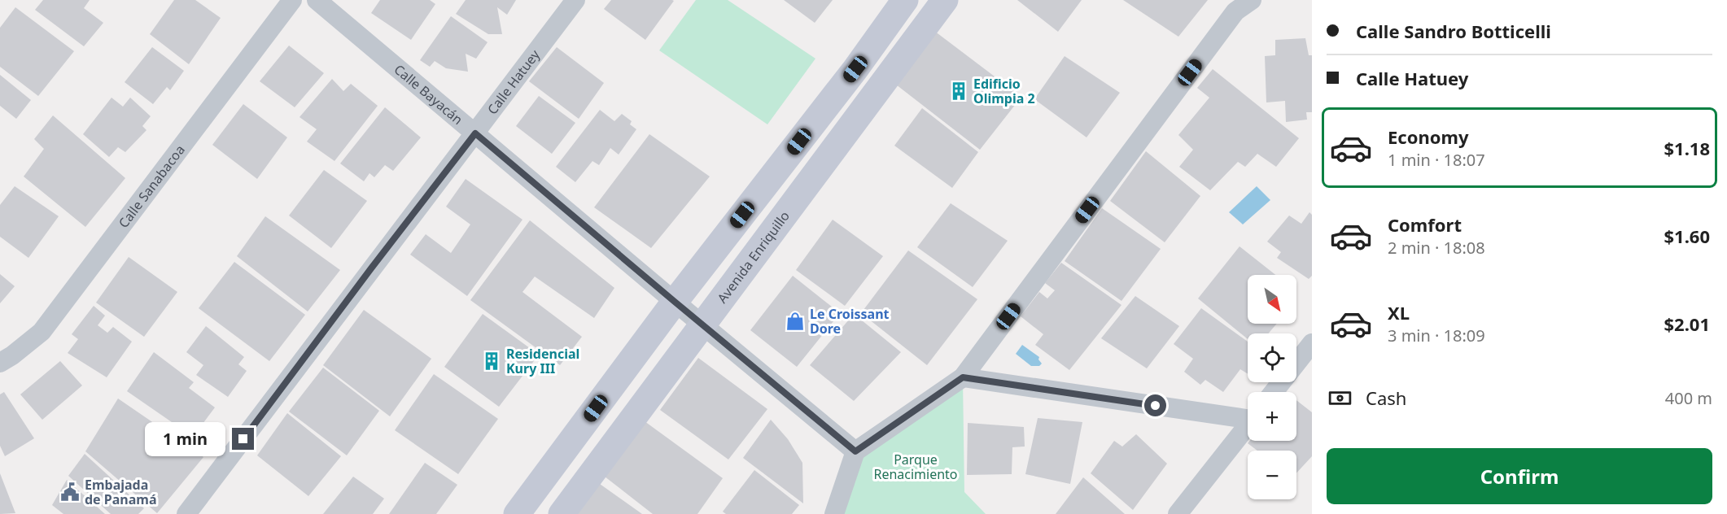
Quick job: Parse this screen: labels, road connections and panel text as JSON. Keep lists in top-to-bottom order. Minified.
{"streets":{"main road":["Avenida Enriquillo"],"street":["Calle Hatuey","Calle Bayacán","Calle Sanabacoa"]},"crossings":[["Calle Hatuey","Calle Bayacán"],["Calle Bayacán","Avenida Enriquillo"]],"parks":["Parque Renacimiento"],"places":{"building":["Edificio Olimpia 2","Residencial Kury III"],"shop":["Le Croissant Dore"],"public building":["Embajada de Panamá"]},"north":"bottom right","page":{"banner":["Calle Sandro Botticelli","Calle Hatuey"],"list":[{"name":"Economy","note":"1 min · 18:07","value":"$1.18"},{"name":"Comfort","note":"2 min · 18:08","value":"$1.60"},{"name":"XL","note":"3 min · 18:09","value":"$2.01"}],"map_buttons":["+","−"],"pay":["Cash","400 m"],"bubble":"1 min","buttons":"Confirm"}}
